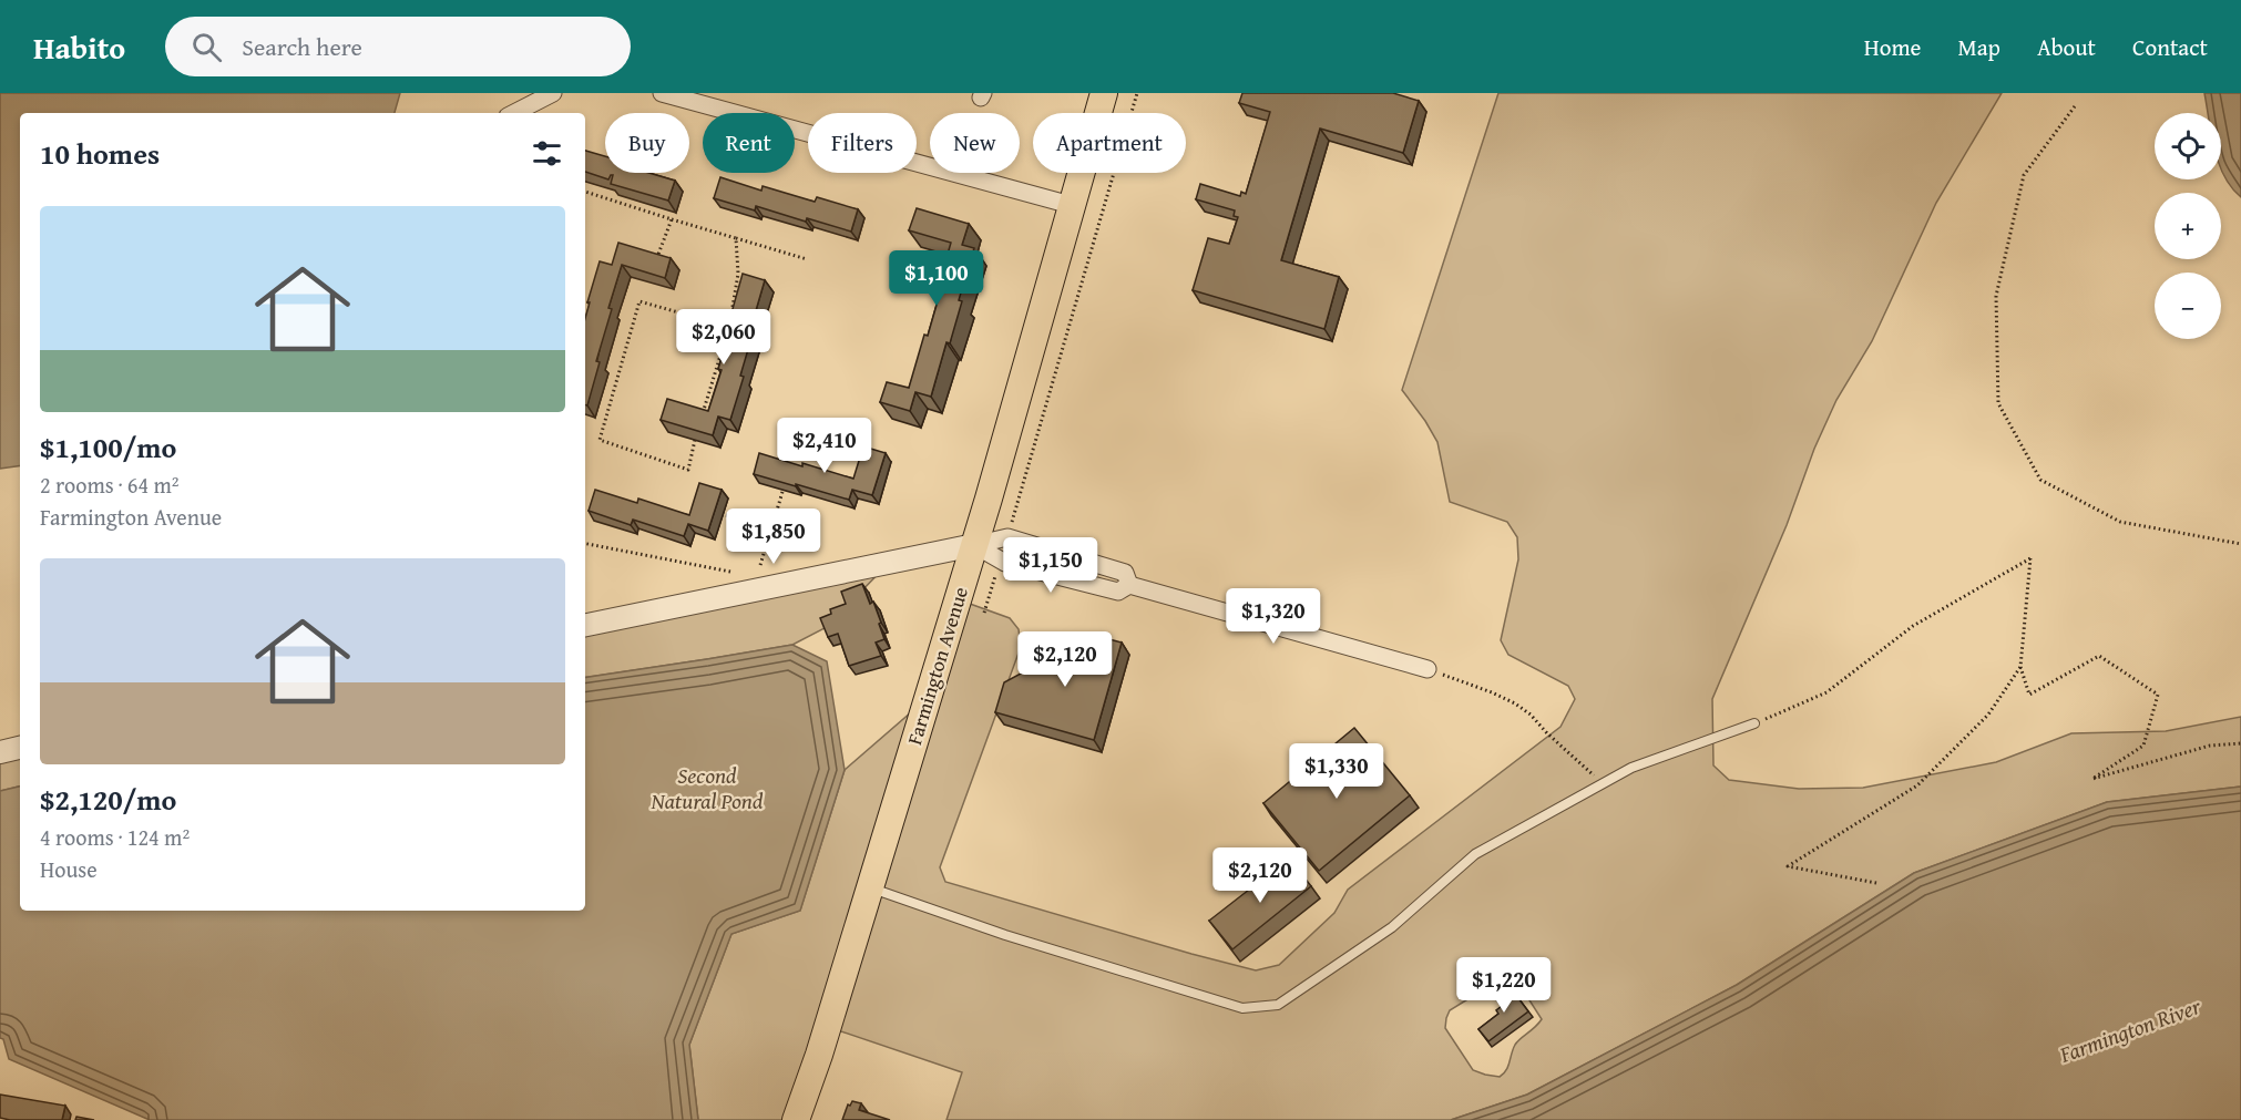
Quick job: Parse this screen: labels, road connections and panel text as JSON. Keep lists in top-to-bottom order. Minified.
{"streets":{"main road":["Farmington Avenue"]},"water":["Second Natural Pond","Farmington River"],"page":{"header":"Habito","search":"Search here","nav":["Home","Map","About","Contact"],"map_buttons":["+","−"],"chip":["Buy","Rent","Filters","New","Apartment"],"heading":"10 homes","list":[{"name":"$1,100/mo","note":"2 rooms · 64 m² · Farmington Avenue"},{"name":"$2,120/mo","note":"4 rooms · 124 m² · House"}],"price":["$1,100","$2,060","$2,410","$1,850","$1,150","$1,320","$2,120","$1,330","$2,120","$1,220"]}}
